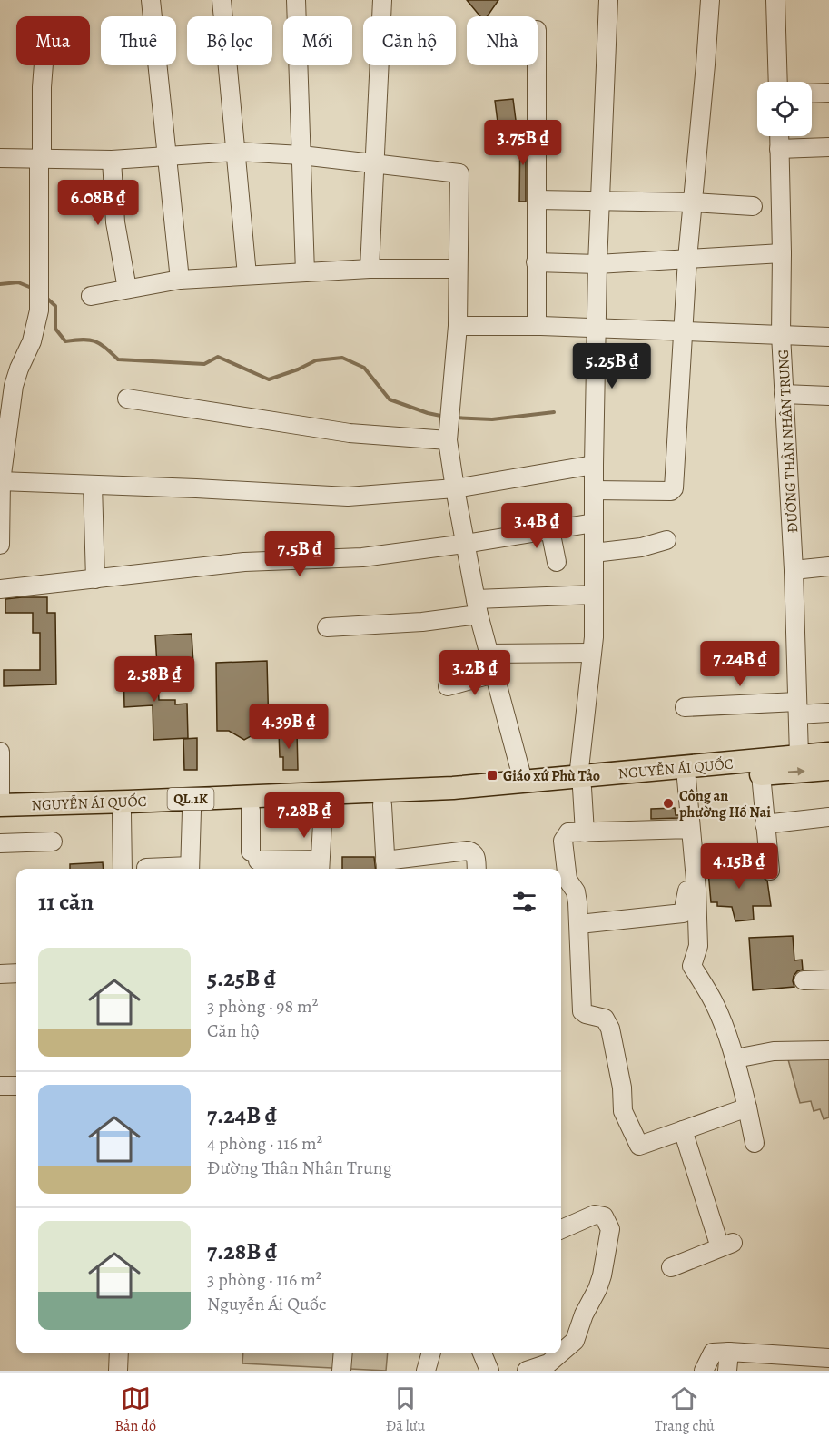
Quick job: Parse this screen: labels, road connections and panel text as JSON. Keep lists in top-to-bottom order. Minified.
{"streets":{"main road":["NGUYỄN ÁI QUỐC","QL.1K"],"street":["ĐƯỜNG THÂN NHÂN TRUNG"]},"crossings":[["ĐƯỜNG THÂN NHÂN TRUNG","NGUYỄN ÁI QUỐC"]],"places":{"transit":["Giáo xứ Phù Tảo"],"other":["Công an phường Hố Nai"]},"page":{"chip":["Mua","Thuê","Bộ lọc","Mới","Căn hộ","Nhà"],"price":["3.75B ₫","6.08B ₫","5.25B ₫","3.4B ₫","7.5B ₫","7.24B ₫","3.2B ₫","2.58B ₫","4.39B ₫","7.28B ₫","4.15B ₫"],"heading":"11 căn","list":[{"name":"5.25B ₫","note":"3 phòng · 98 m² · Căn hộ"},{"name":"7.24B ₫","note":"4 phòng · 116 m² · Đường Thân Nhân Trung"},{"name":"7.28B ₫","note":"3 phòng · 116 m² · Nguyễn Ái Quốc"}],"tabs":["Bản đồ","Đã lưu","Trang chủ"]}}
